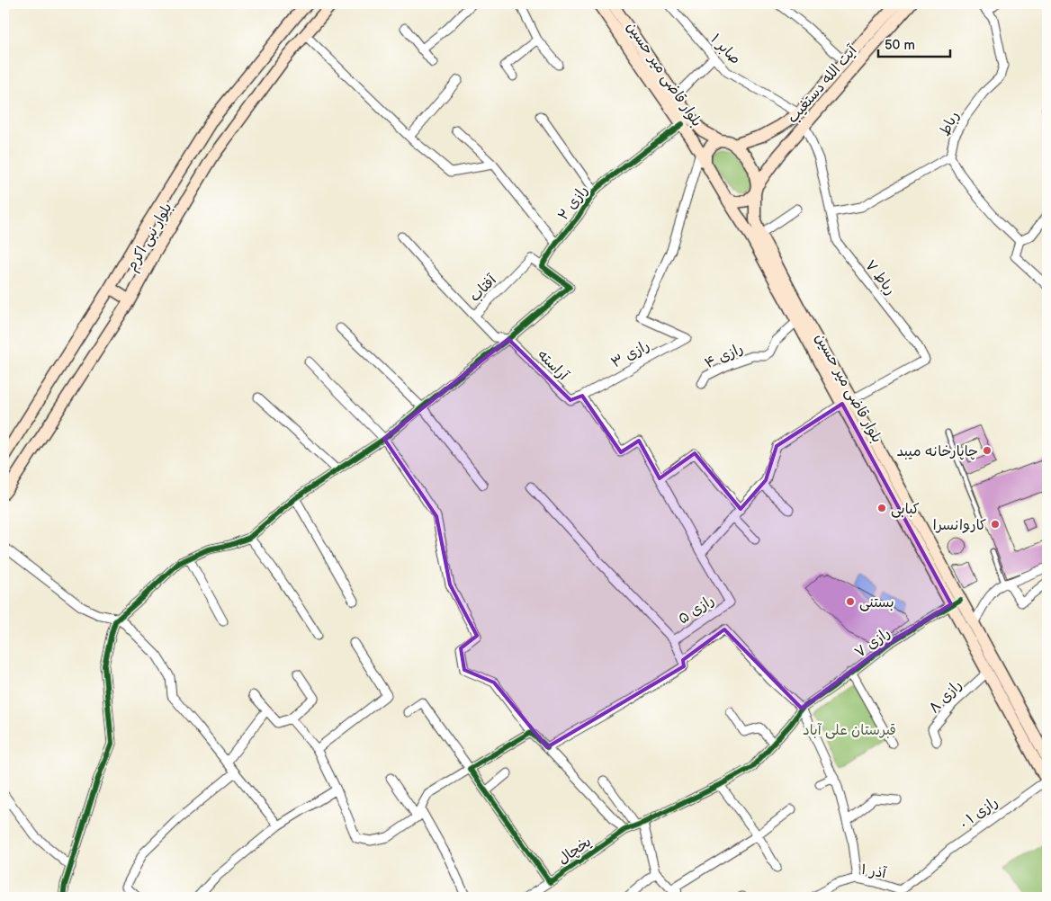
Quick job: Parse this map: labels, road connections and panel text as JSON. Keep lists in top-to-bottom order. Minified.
{"streets":{"main road":["بلوار قاضی میر حسین","آیت الله دستغیب","بلوار نبی اکرم"],"street":["صابر ۱","رباط","رازی ۲","رباط ۷","آفتاب","رازی ۳","رازی ۴","آراسته","رازی ۵","رازی ۷","رازی ۸","رازی ۱ ۰","یخچال","آذر ۱"]},"crossings":[["صابر ۱","آیت الله دستغیب"],["بلوار قاضی میر حسین","آیت الله دستغیب"],["بلوار قاضی میر حسین","رازی ۲"],["بلوار قاضی میر حسین","رباط ۷"],["بلوار قاضی میر حسین","رازی ۳"],["بلوار قاضی میر حسین","رازی ۴"],["بلوار قاضی میر حسین","رازی ۷"],["بلوار قاضی میر حسین","رازی ۸"],["بلوار قاضی میر حسین","رازی ۱ ۰"],["آیت الله دستغیب","رباط ۷"],["آیت الله دستغیب","رازی ۳"],["رازی ۲","آفتاب"],["آفتاب","آراسته"],["رازی ۳","آراسته"],["رازی ۷","یخچال"],["رازی ۱ ۰","آذر ۱"]],"parks":["قبرستان علی آباد"],"places":["چاپارخانه میبد","کبابی","کاروانسرا","بستنی"],"scale_bar":"50 m"}
